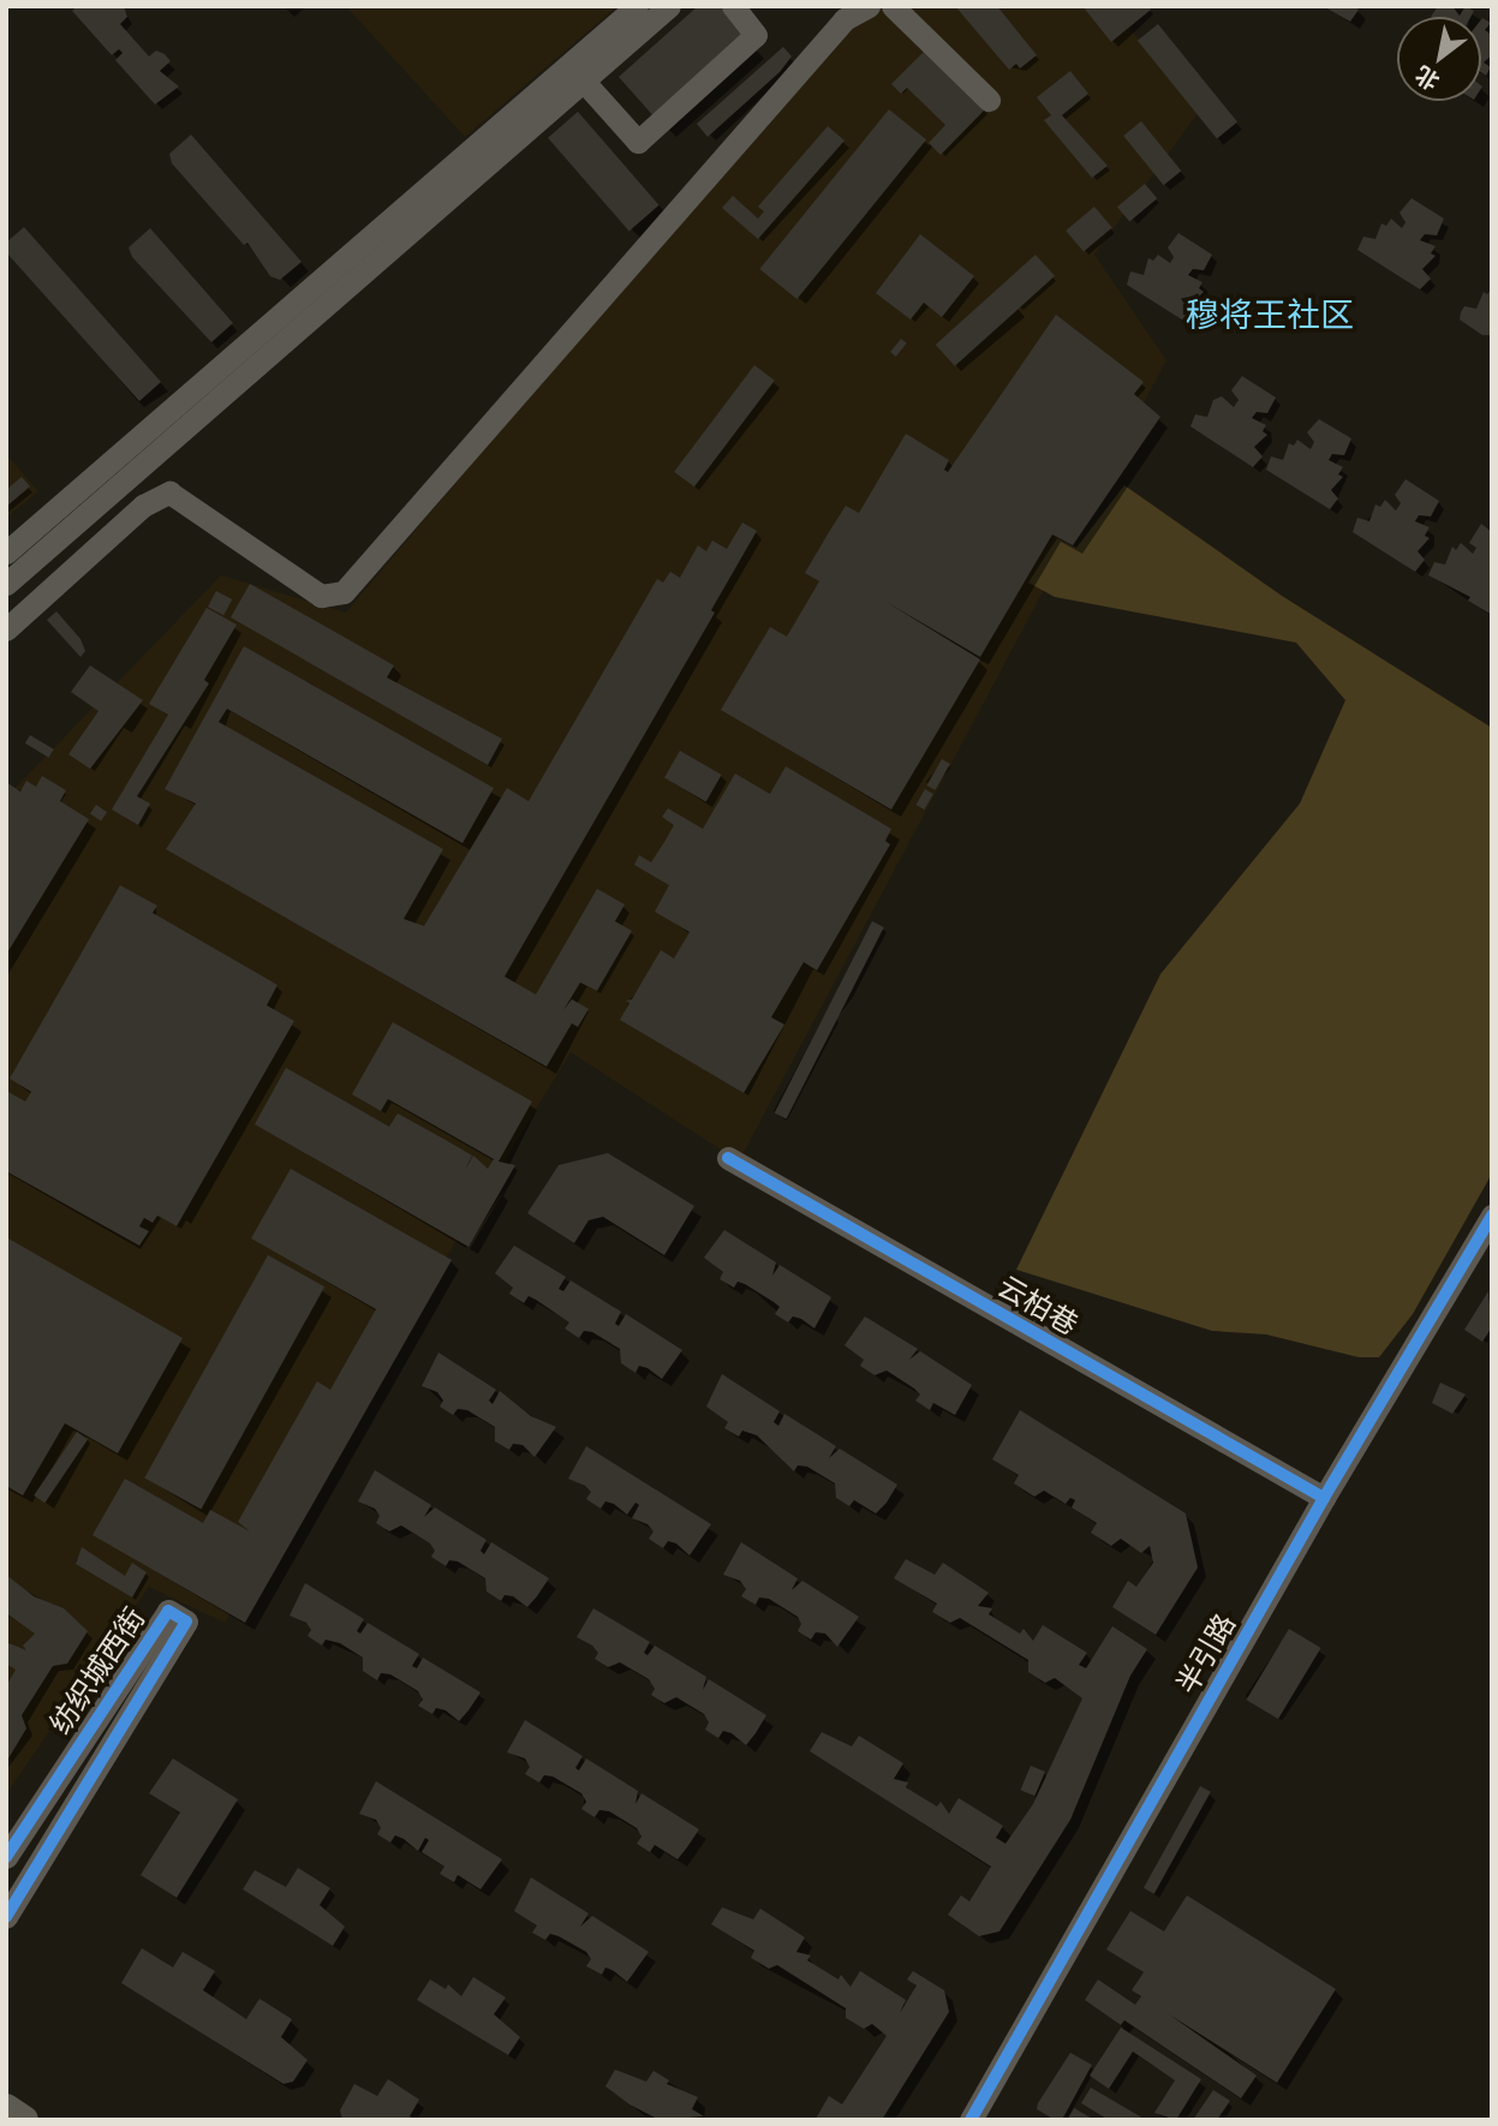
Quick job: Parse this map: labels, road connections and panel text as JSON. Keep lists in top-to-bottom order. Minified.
{"streets":{"street":["云柏巷","半引路","纺织城西街"]},"crossings":[["云柏巷","半引路"]],"districts":["穆将王社区"],"north":"bottom left"}
